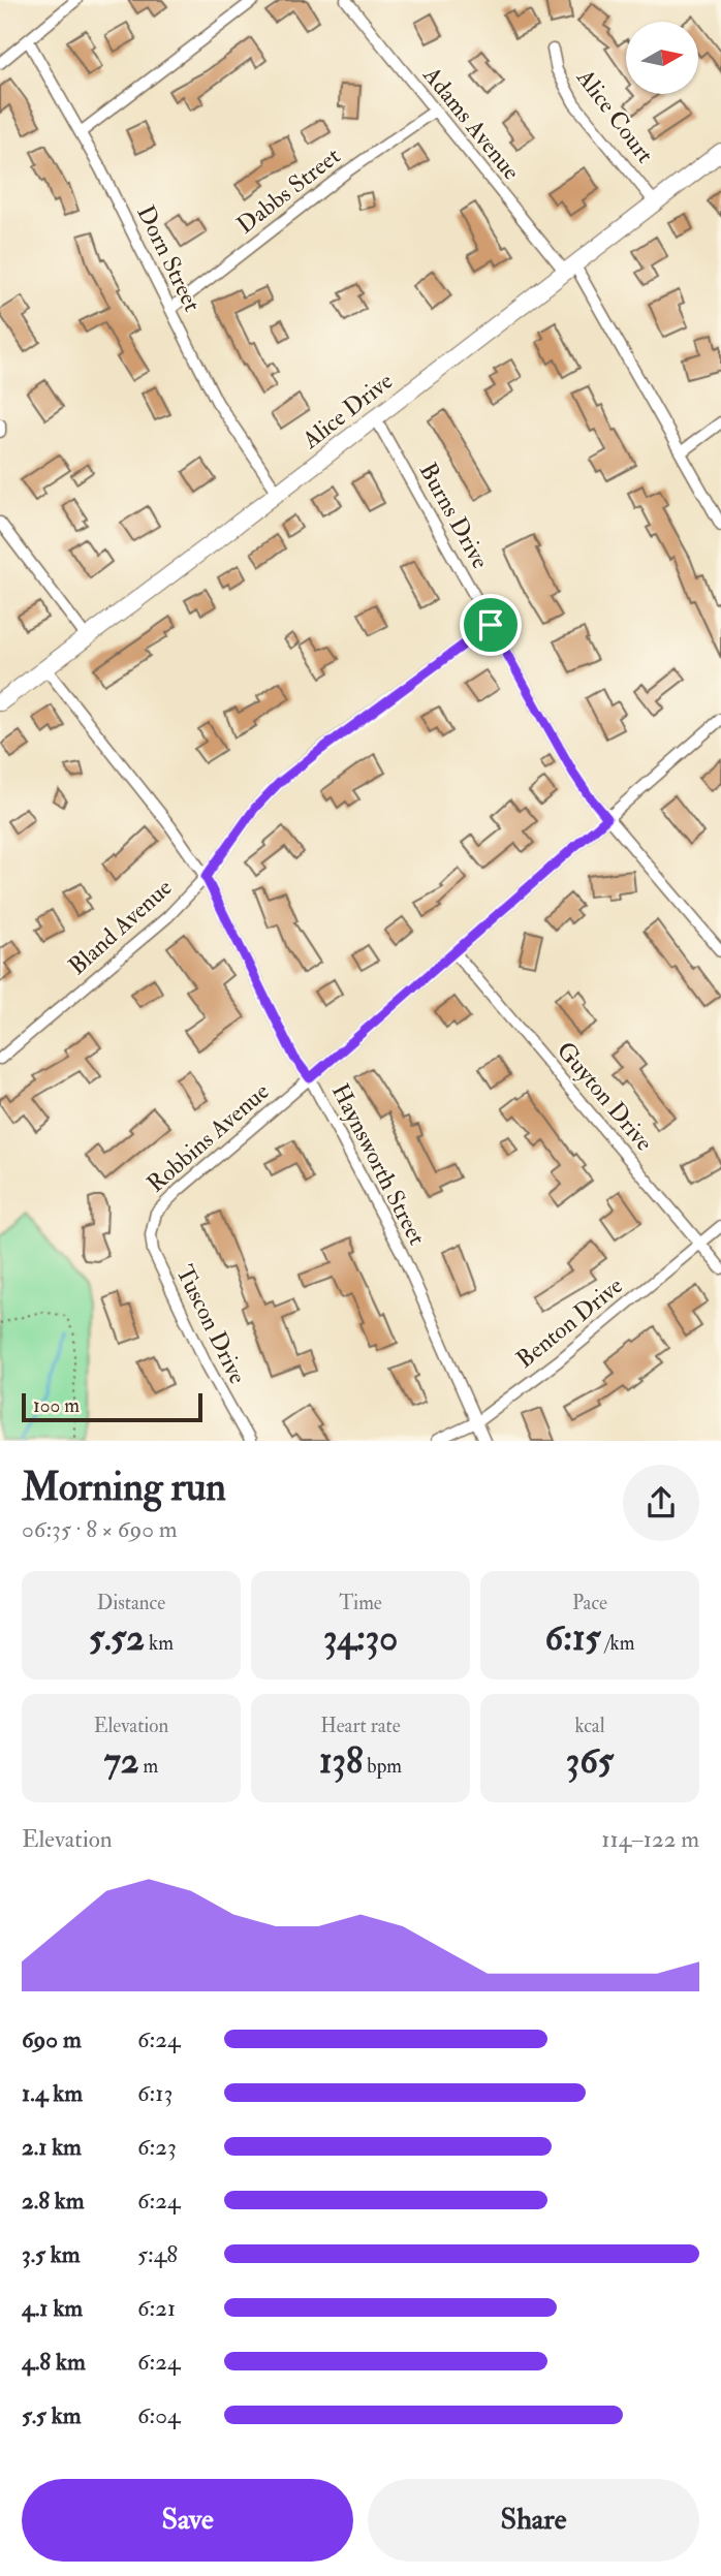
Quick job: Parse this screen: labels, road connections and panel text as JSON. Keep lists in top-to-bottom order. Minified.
{"streets":{"main road":["Alice Drive"],"street":["Alice Court","Adams Avenue","Dabbs Street","Dorn Street","Burns Drive","Bland Avenue","Guyton Drive","Robbins Avenue","Haynsworth Street","Benton Drive","Tuscon Drive"]},"crossings":[["Alice Court","Alice Drive"],["Adams Avenue","Dabbs Street"],["Adams Avenue","Alice Drive"],["Dabbs Street","Dorn Street"],["Dorn Street","Alice Drive"],["Alice Drive","Burns Drive"],["Alice Drive","Haynsworth Street"],["Burns Drive","Bland Avenue"],["Burns Drive","Robbins Avenue"],["Bland Avenue","Haynsworth Street"],["Guyton Drive","Robbins Avenue"],["Guyton Drive","Benton Drive"],["Robbins Avenue","Haynsworth Street"],["Robbins Avenue","Tuscon Drive"],["Haynsworth Street","Benton Drive"]],"scale_bar":"100 m","north":"right","page":{"scale":"100 m","heading":["Morning run","06:35 · 8 × 690 m"],"stats":[["Distance","5.52 km"],["Time","34:30"],["Pace","6:15 /km"],["Elevation","72 m"],["Heart rate","138 bpm"],["kcal","365"]],"chart":["Elevation","114–122 m"],"list":[{"name":"690 m","note":"6:24"},{"name":"1.4 km","note":"6:13"},{"name":"2.1 km","note":"6:23"},{"name":"2.8 km","note":"6:24"},{"name":"3.5 km","note":"5:48"},{"name":"4.1 km","note":"6:21"},{"name":"4.8 km","note":"6:24"},{"name":"5.5 km","note":"6:04"}],"buttons":["Save","Share"]}}
